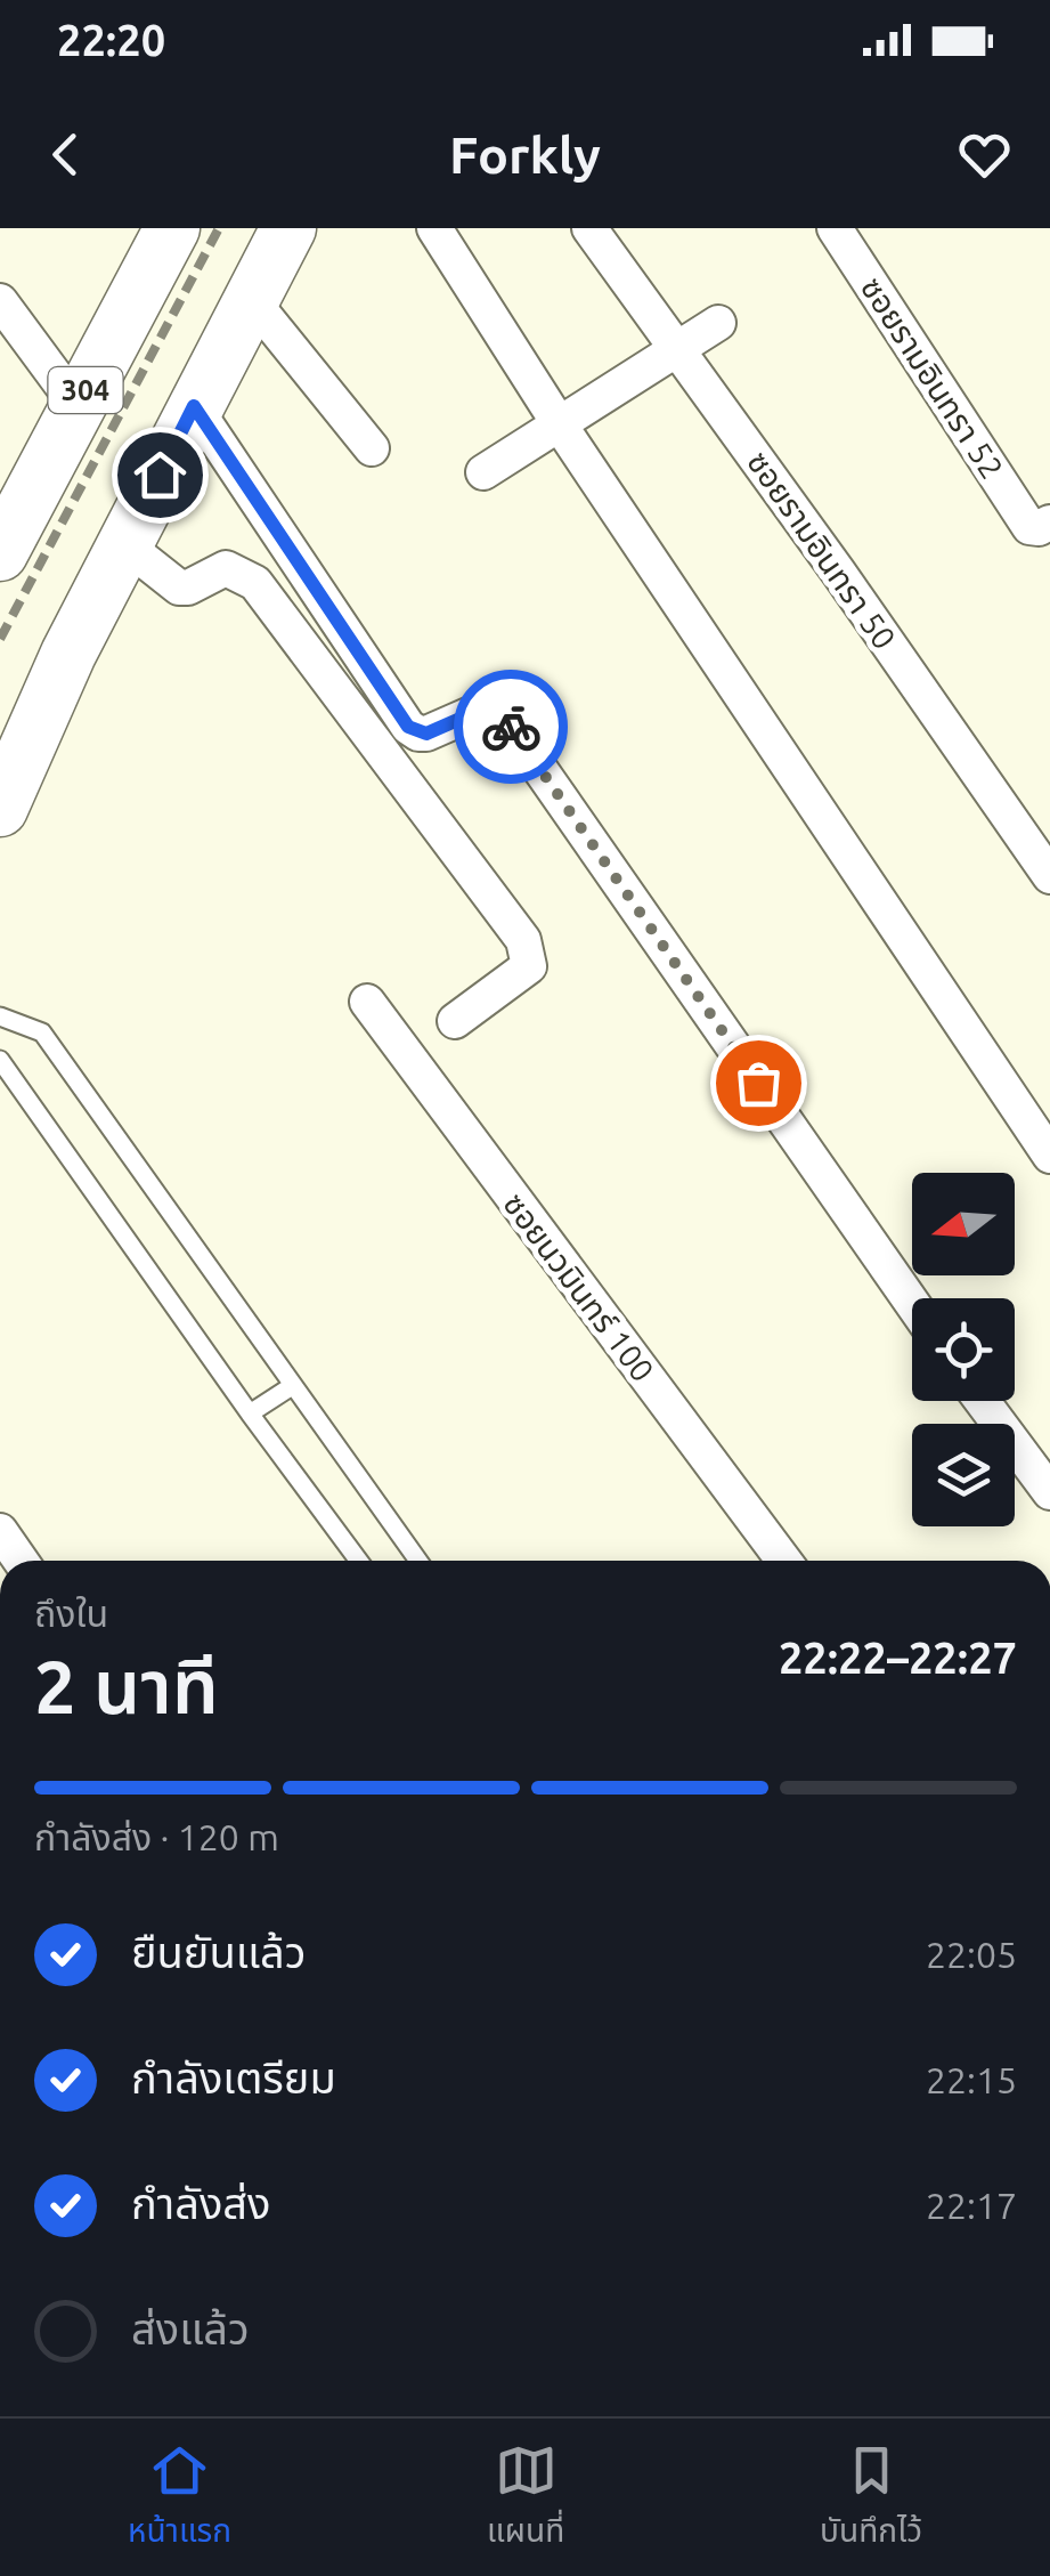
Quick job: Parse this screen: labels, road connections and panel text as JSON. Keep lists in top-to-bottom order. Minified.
{"streets":{"main road":["304"],"street":["ซอยรามอินทรา 52","ซอยรามอินทรา 50","ซอยนวมินทร์ 100"]},"north":"left","page":{"status":"22:20","header":"Forkly","heading":["2 นาที","ถึงใน","22:22–22:27"],"bar":"กำลังส่ง · 120 m","list":[["ยืนยันแล้ว","22:05"],["กำลังเตรียม","22:15"],["กำลังส่ง","22:17"],"ส่งแล้ว"],"tabs":["หน้าแรก","แผนที่","บันทึกไว้"]}}
